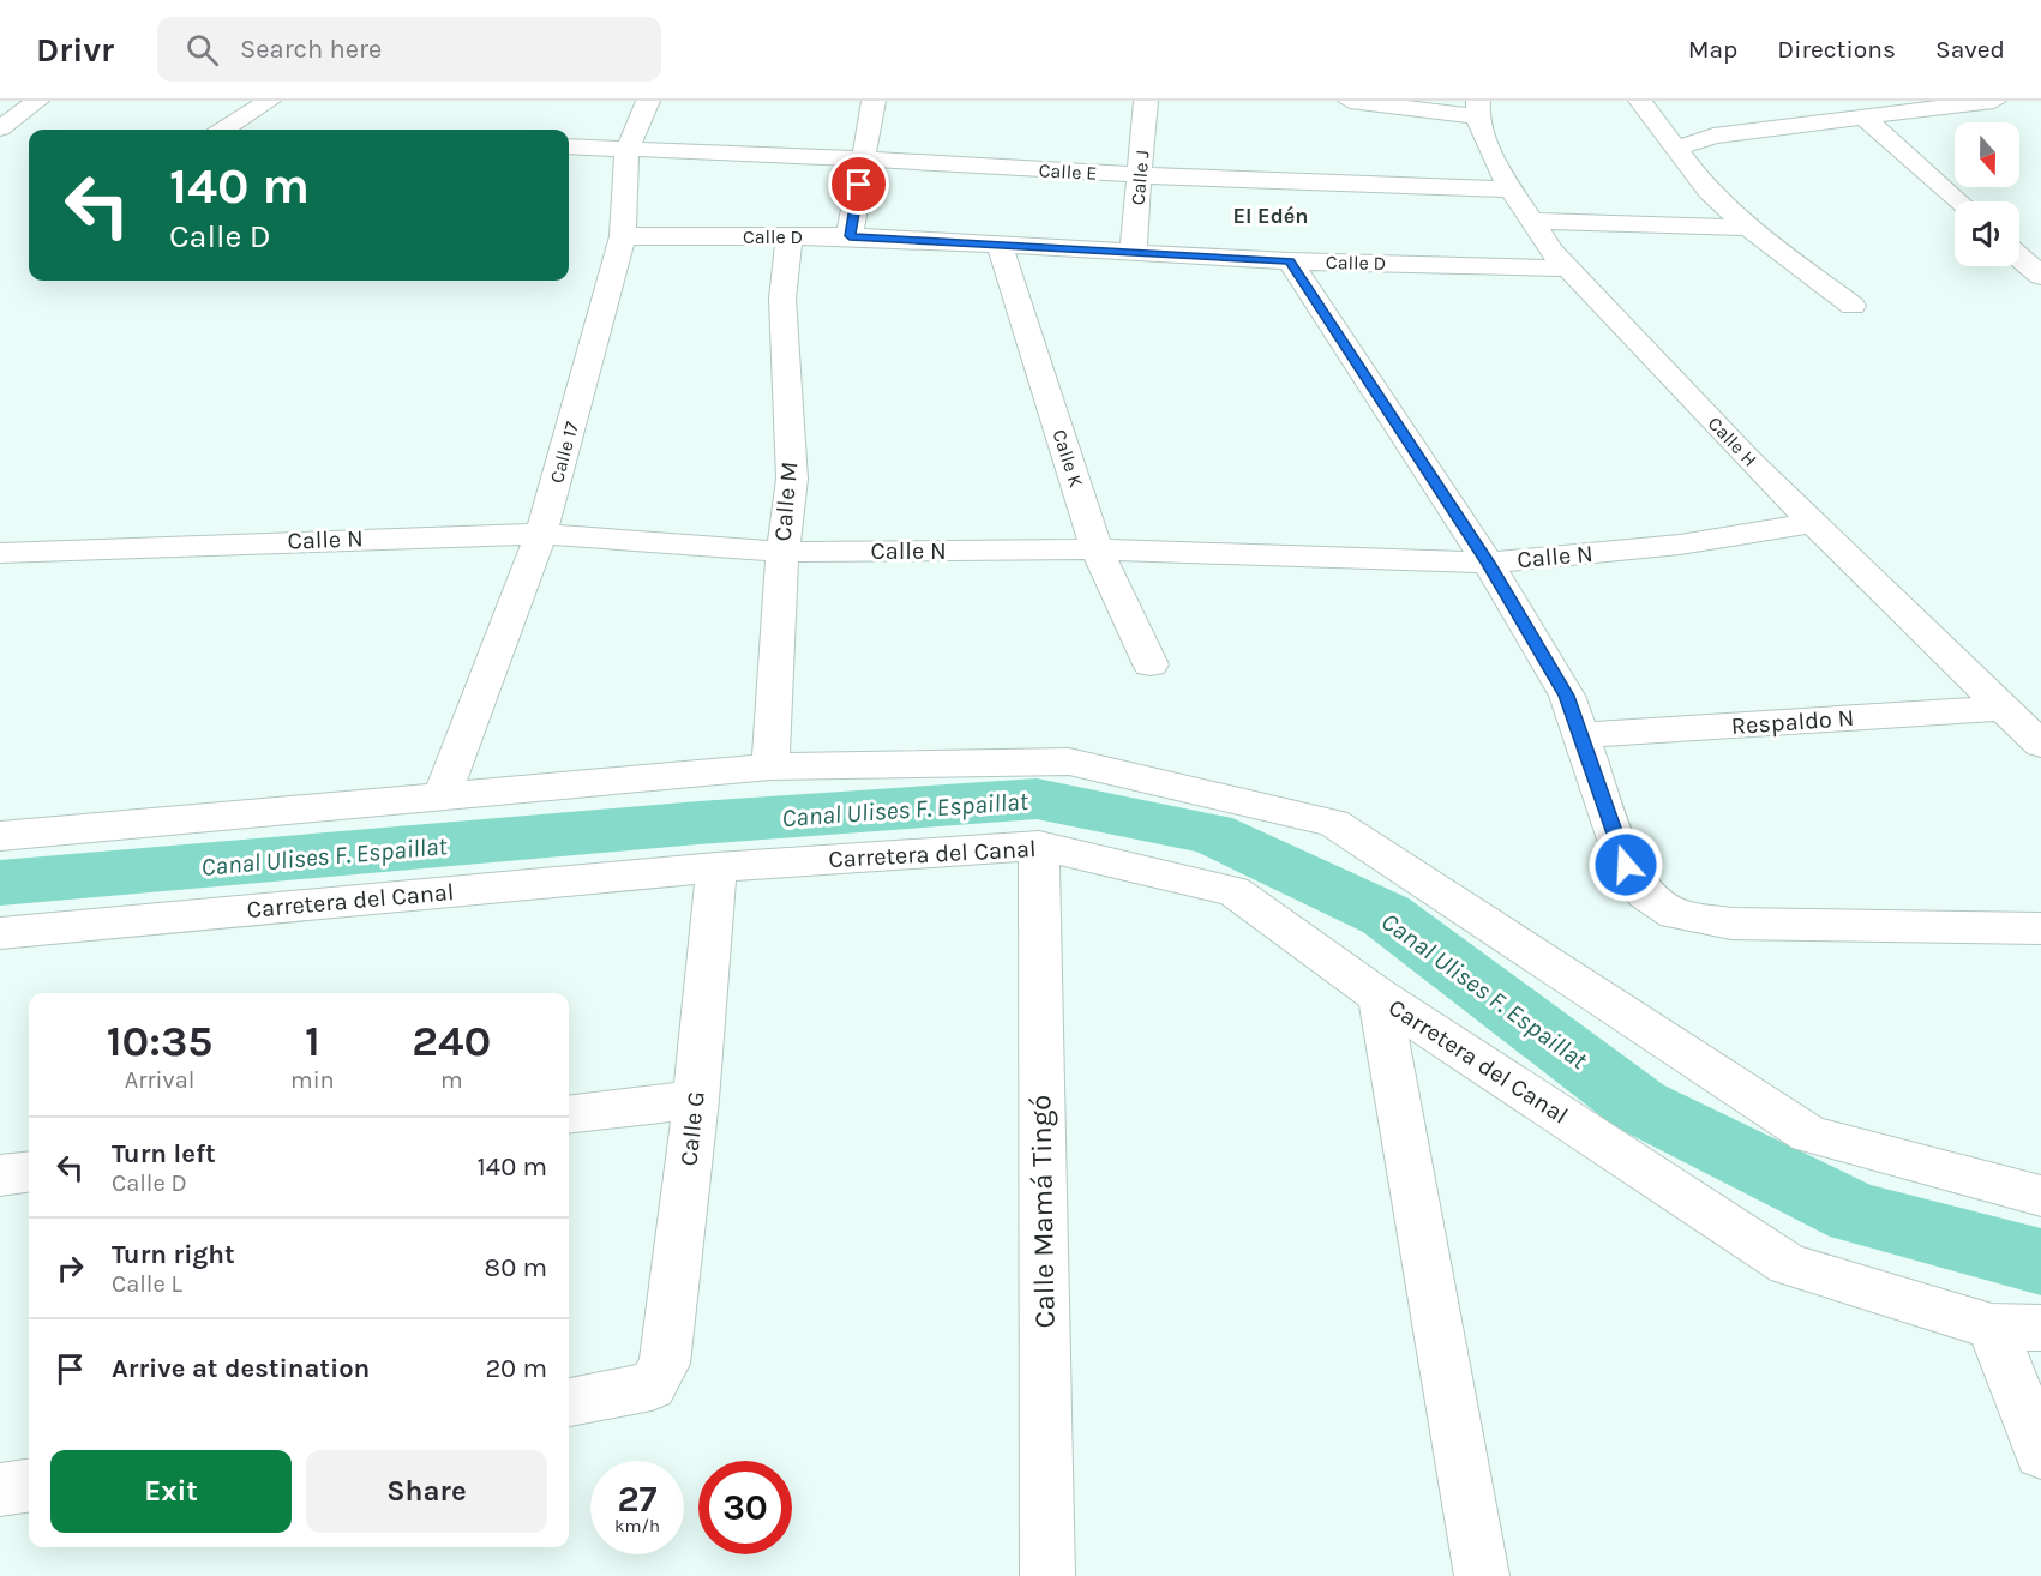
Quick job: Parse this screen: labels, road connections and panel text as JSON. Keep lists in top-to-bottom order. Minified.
{"streets":{"street":["Calle E","Calle J","Calle D","Calle H","Calle 17","Calle K","Calle M","Calle N","Respaldo N","Carretera del Canal","Calle G","Calle Mamá Tingó"]},"crossings":[["Calle E","Calle J"],["Calle E","Calle H"],["Calle E","Calle 17"],["Calle J","Calle D"],["Calle D","Calle H"],["Calle D","Calle 17"],["Calle D","Calle K"],["Calle D","Calle M"],["Calle H","Calle N"],["Calle H","Respaldo N"],["Calle 17","Calle N"],["Calle K","Calle N"],["Calle M","Calle N"],["Carretera del Canal","Calle G"],["Carretera del Canal","Calle Mamá Tingó"]],"districts":["El Edén"],"water":["Canal Ulises F. Espaillat"],"north":"bottom","page":{"header":"Drivr","search":"Search here","nav":["Map","Directions","Saved"],"turn":["140 m","Calle D"],"eta":["10:35","Arrival","1","min","240","m"],"list":[{"name":"Turn left","note":"Calle D","value":"140 m"},{"name":"Turn right","note":"Calle L","value":"80 m"},{"name":"Arrive at destination","value":"20 m"}],"buttons":["Exit","Share"],"speed":"27 km/h","limit":"30"}}
